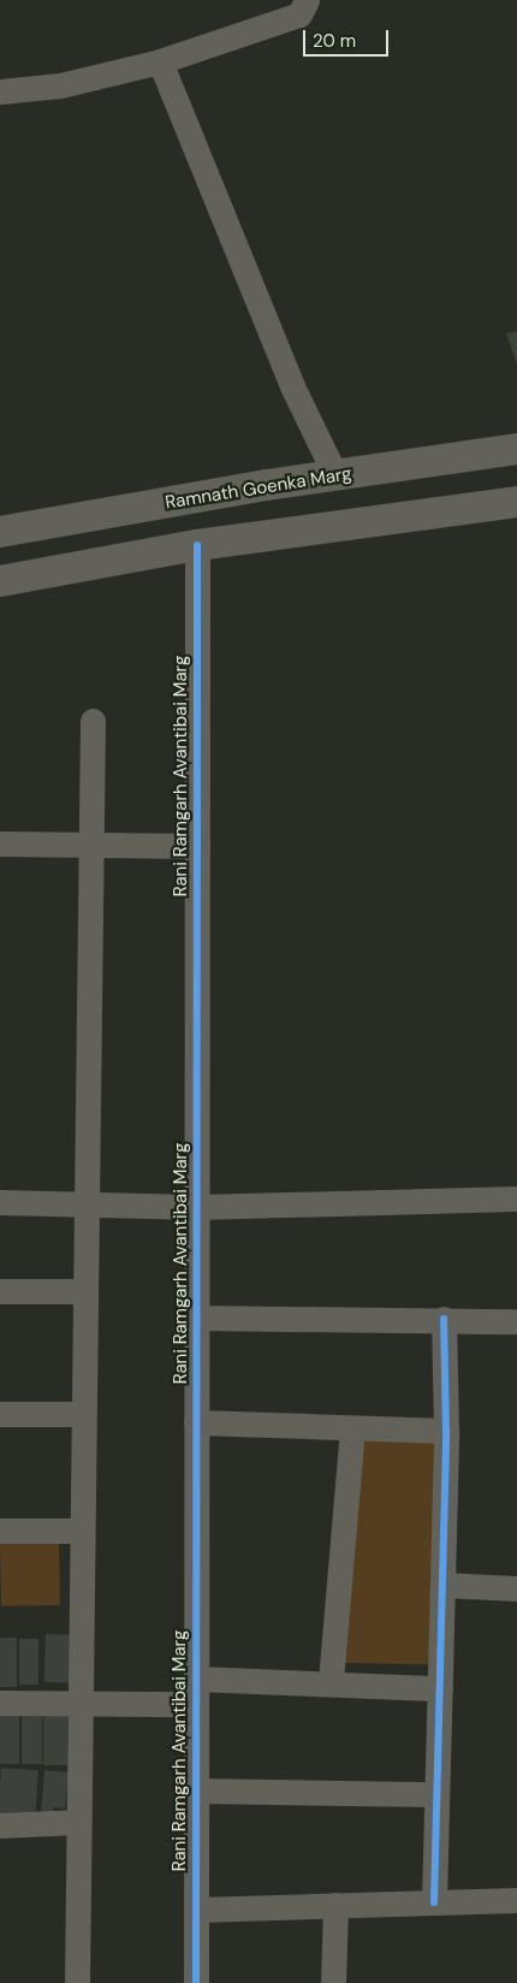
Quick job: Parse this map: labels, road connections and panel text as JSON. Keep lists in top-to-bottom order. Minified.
{"streets":{"street":["Ramnath Goenka Marg","Rani Ramgarh Avantibai Marg"]},"scale_bar":"20 m"}
